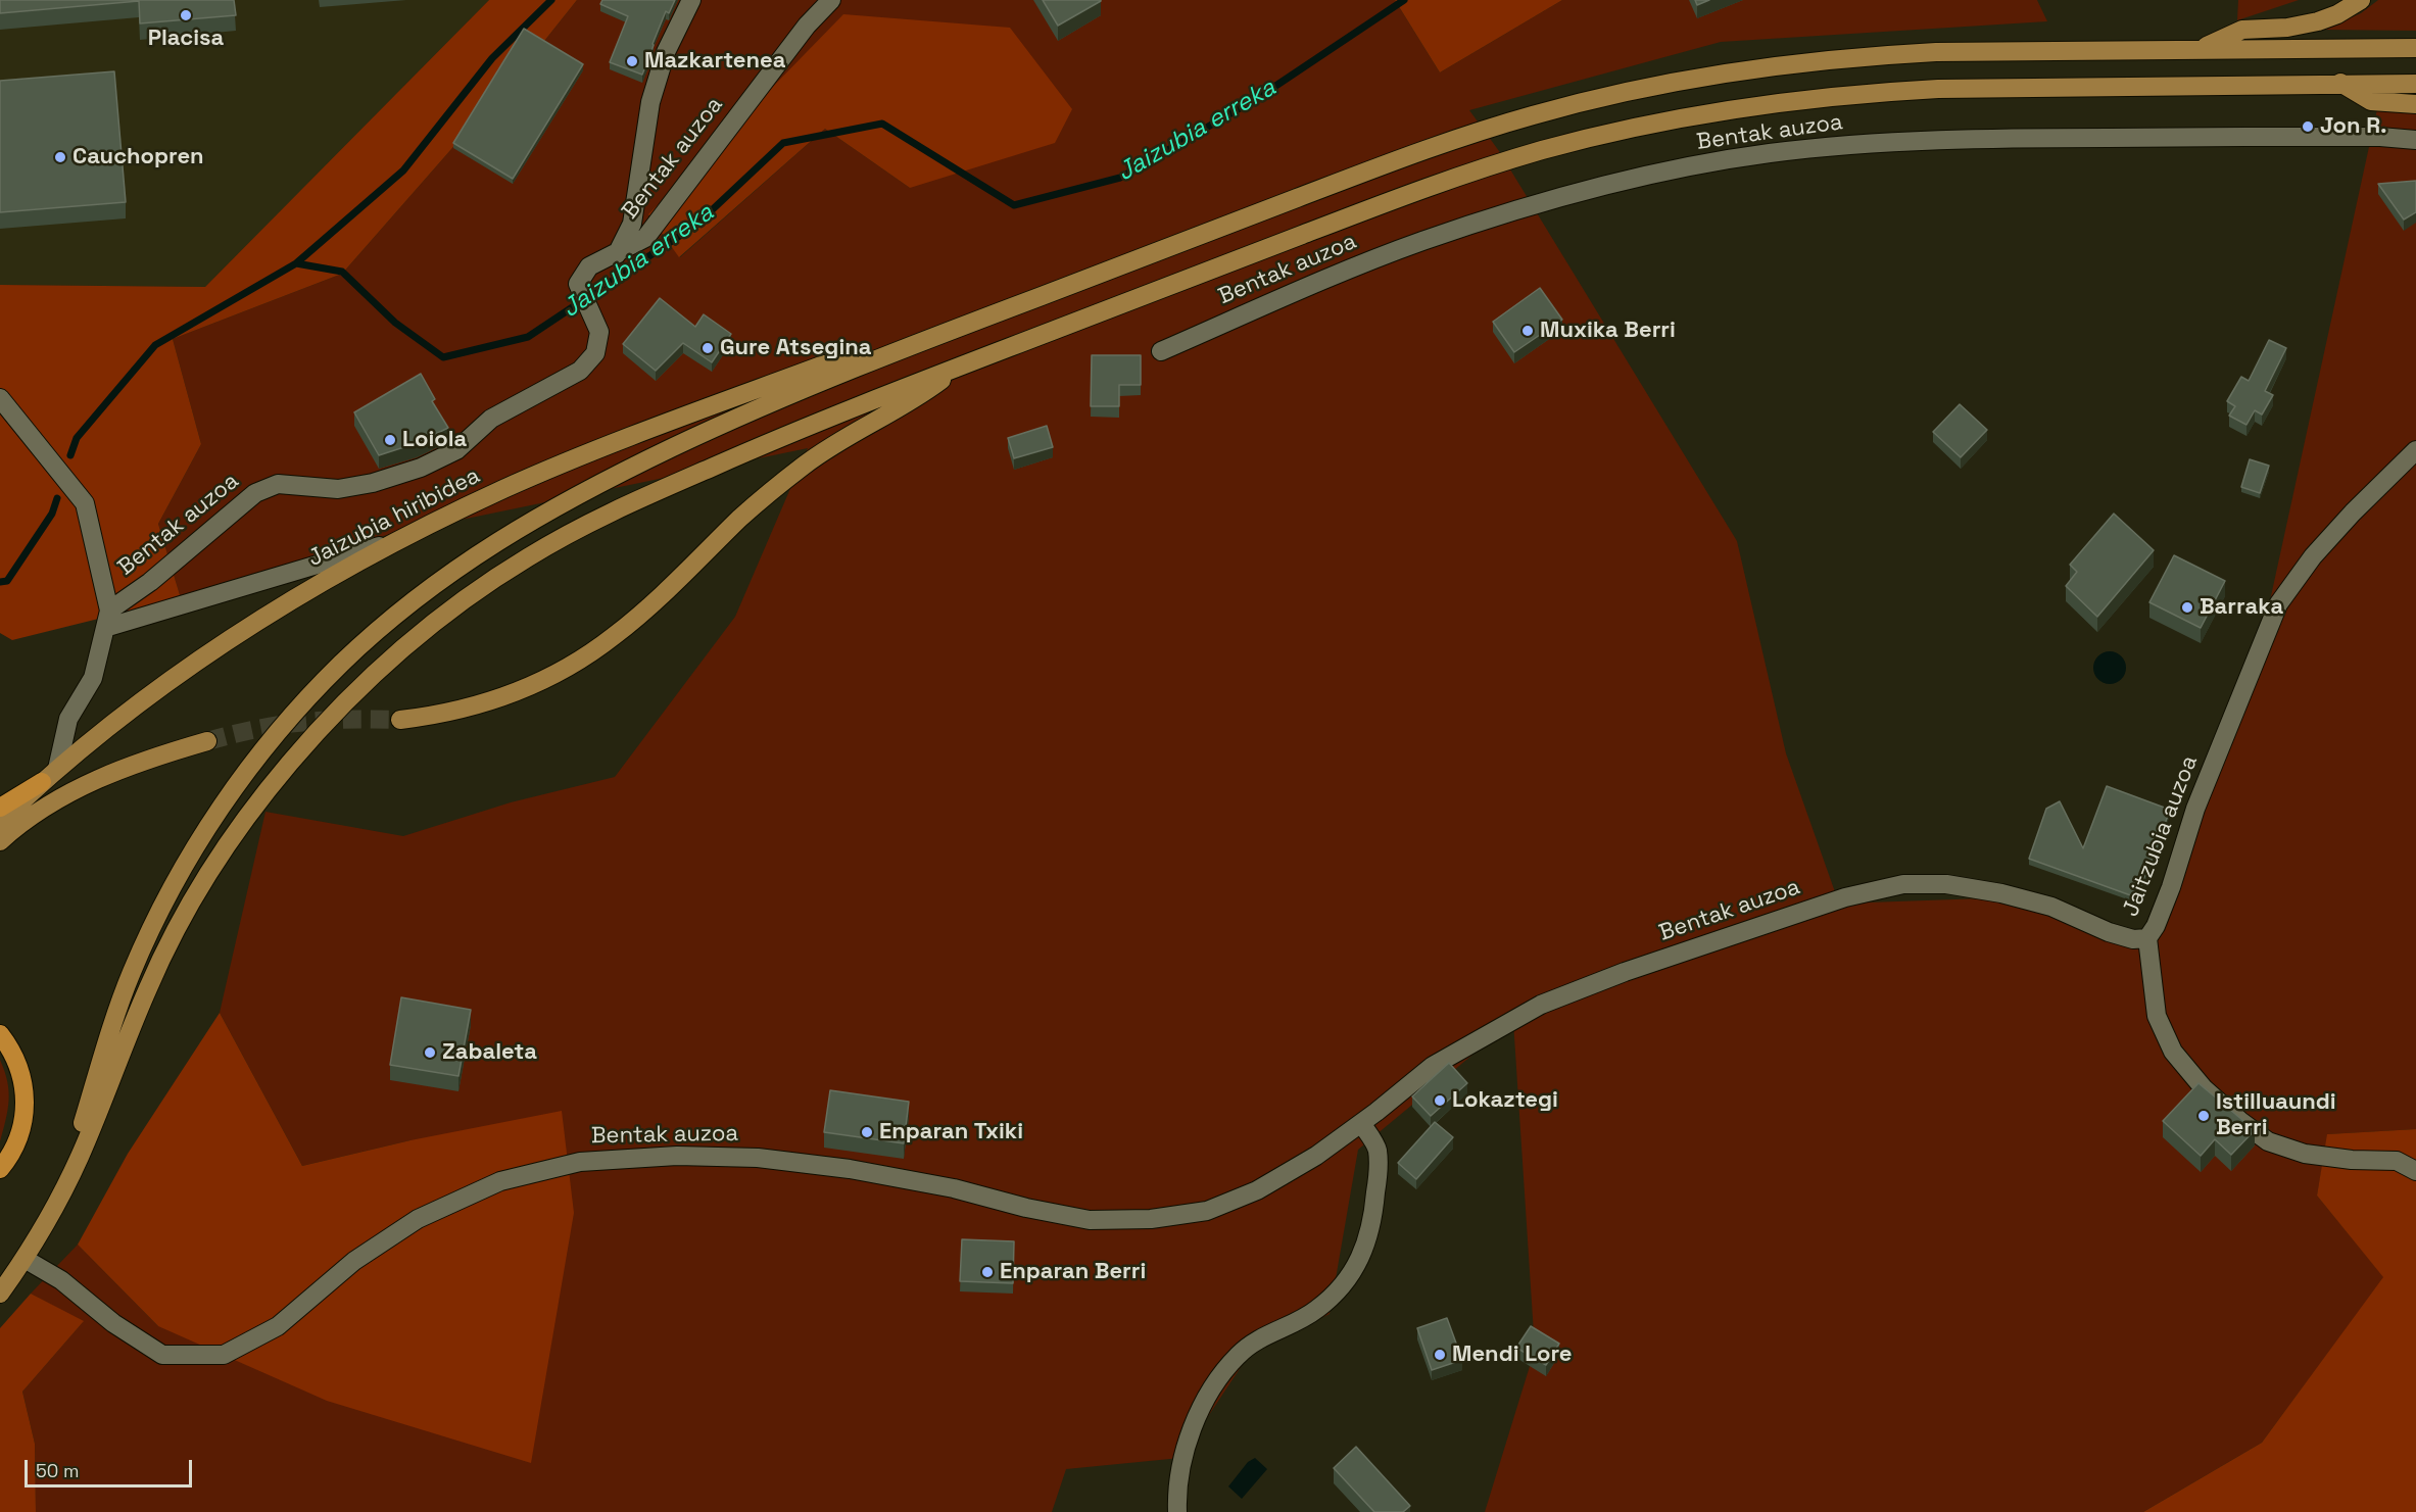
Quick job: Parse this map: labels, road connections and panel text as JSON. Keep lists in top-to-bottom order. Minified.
{"streets":{"main road":["Jaizubia hiribidea"],"street":["Bentak auzoa","Jaitzubia auzoa"]},"crossings":[["Bentak auzoa","Jaitzubia auzoa"]],"water":["Jaizubia erreka"],"places":["Placisa","Mazkartenea","Jon R.","Cauchopren","Muxika Berri","Gure Atsegina","Loiola","Barraka","Zabaleta","Lokaztegi","Istilluaundi Berri","Enparan Txiki","Enparan Berri","Mendi Lore"],"scale_bar":"50 m"}
